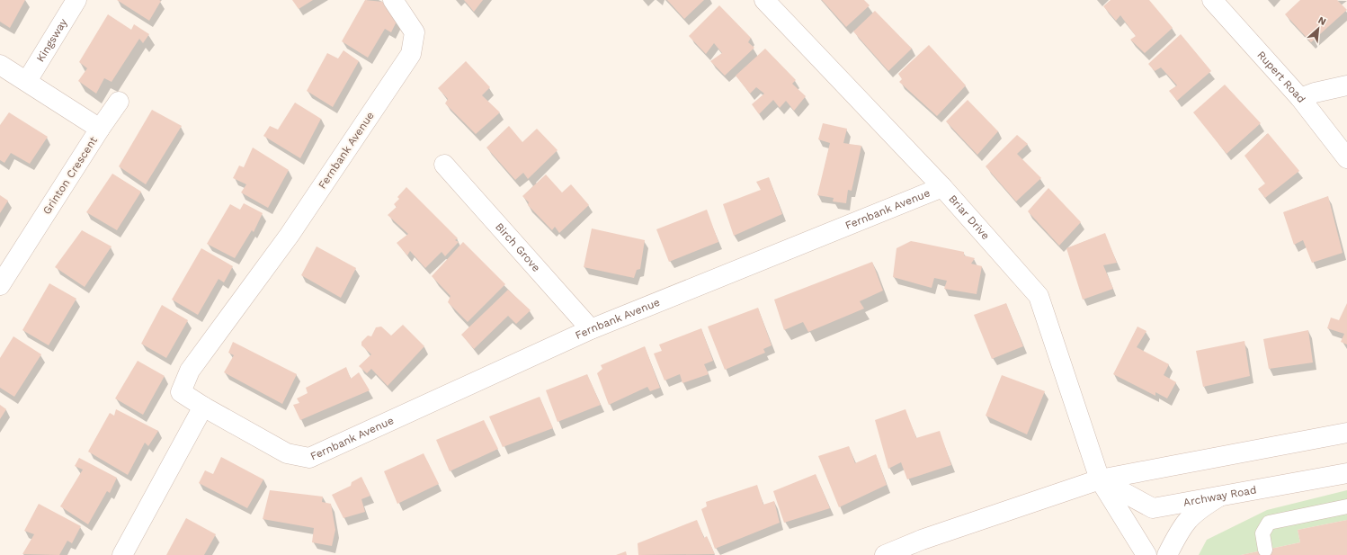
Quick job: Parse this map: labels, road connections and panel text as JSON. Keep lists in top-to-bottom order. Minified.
{"streets":{"street":["Kingsway","Rupert Road","Fernbank Avenue","Grinton Crescent","Briar Drive","Birch Grove","Archway Road"]},"crossings":[["Kingsway","Grinton Crescent"],["Fernbank Avenue","Briar Drive"],["Fernbank Avenue","Birch Grove"],["Briar Drive","Archway Road"]],"north":"top right"}
